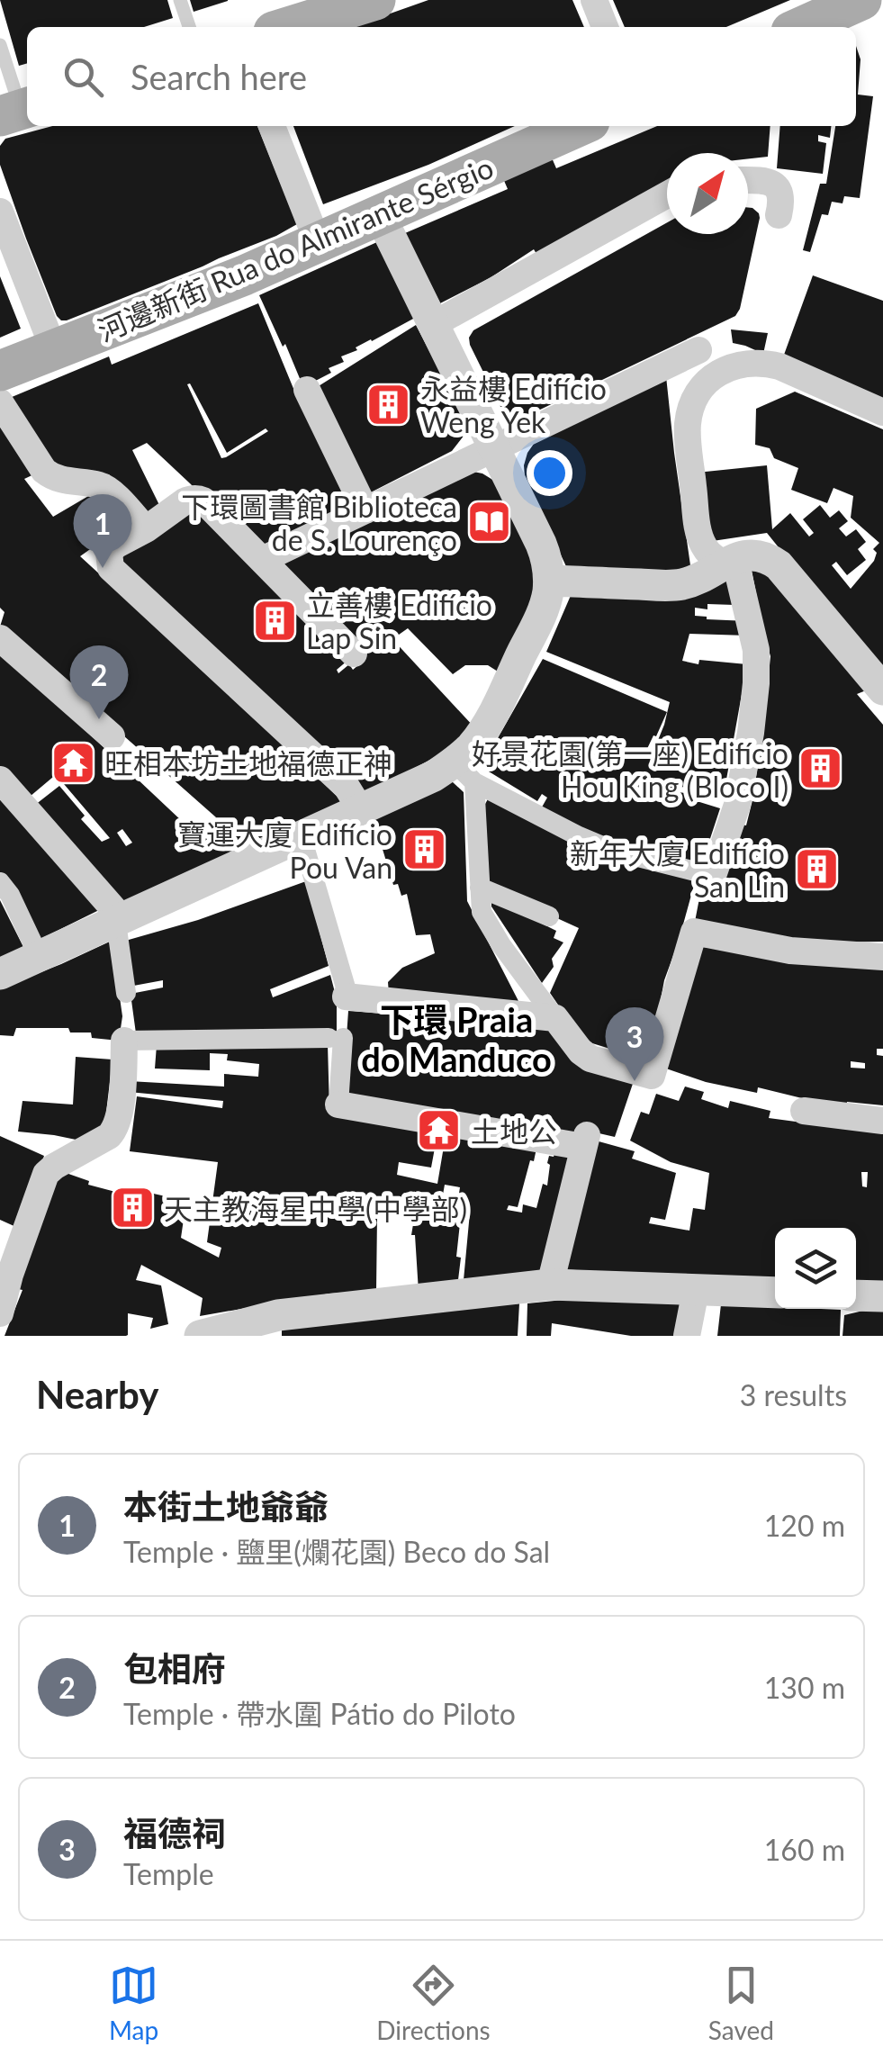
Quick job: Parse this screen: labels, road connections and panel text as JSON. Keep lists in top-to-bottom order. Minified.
{"streets":{"main road":["河邊新街 Rua do Almirante Sérgio"]},"districts":["下環 Praia do Manduco"],"places":{"building":["永益樓 Edifício Weng Yek","立善樓 Edifício Lap Sin","好景花園(第一座) Edifício Hou King (Bloco I)","寶運大廈 Edifício Pou Van","新年大廈 Edifício San Lin","天主教海星中學(中學部)"],"library":["下環圖書館 Biblioteca de S. Lourenço"],"temple":["旺相本坊土地福德正神","土地公"]},"north":"top right","page":{"search":"Search here","pins":["1","2","3"],"heading":["Nearby","3 results"],"list":[{"mark":"1","name":"本街土地爺爺","note":"Temple · 鹽里(爛花園) Beco do Sal","value":"120 m"},{"mark":"2","name":"包相府","note":"Temple · 帶水圍 Pátio do Piloto","value":"130 m"},{"mark":"3","name":"福德祠","note":"Temple","value":"160 m"}],"nav":["Map","Directions","Saved"]}}
